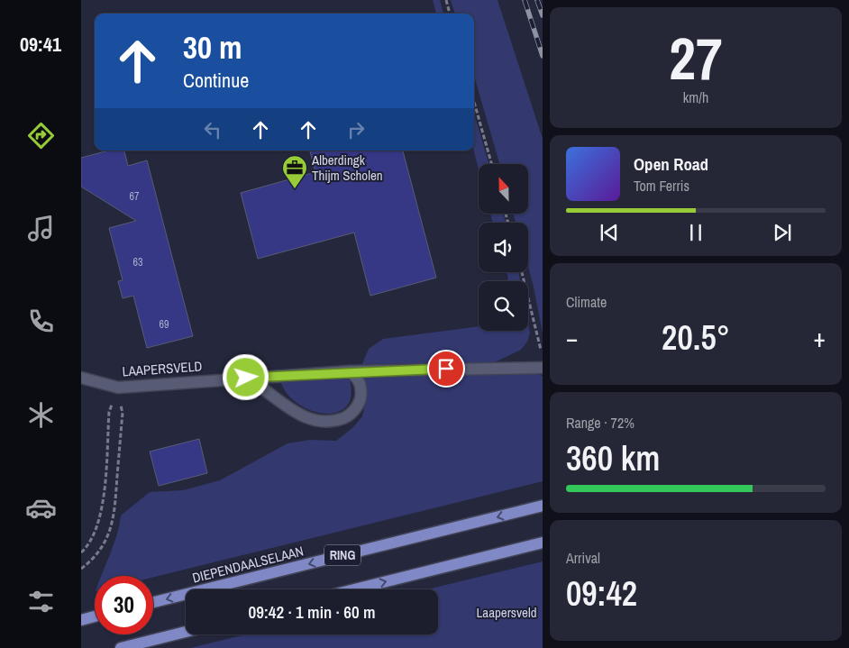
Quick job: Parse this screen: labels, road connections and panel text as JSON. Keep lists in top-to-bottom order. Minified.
{"streets":{"main road":["RING","DIEPENDAALSELAAN"],"street":["LAAPERSVELD"]},"parks":["Laapersveld"],"places":{"office":["Alberdingk Thijm Scholen"]},"house_numbers":["67","63","69"],"north":"top","page":{"tabs":"09:41","tile":[["27","km/h"],"Climate",["Range · 72%","360 km"],["Arrival","09:42"]],"turn":["30 m","Continue"],"song":["Open Road","Tom Ferris"],"heat":["−","20.5°","+"],"limit":"30","trip":"09:42 · 1 min · 60 m"}}
